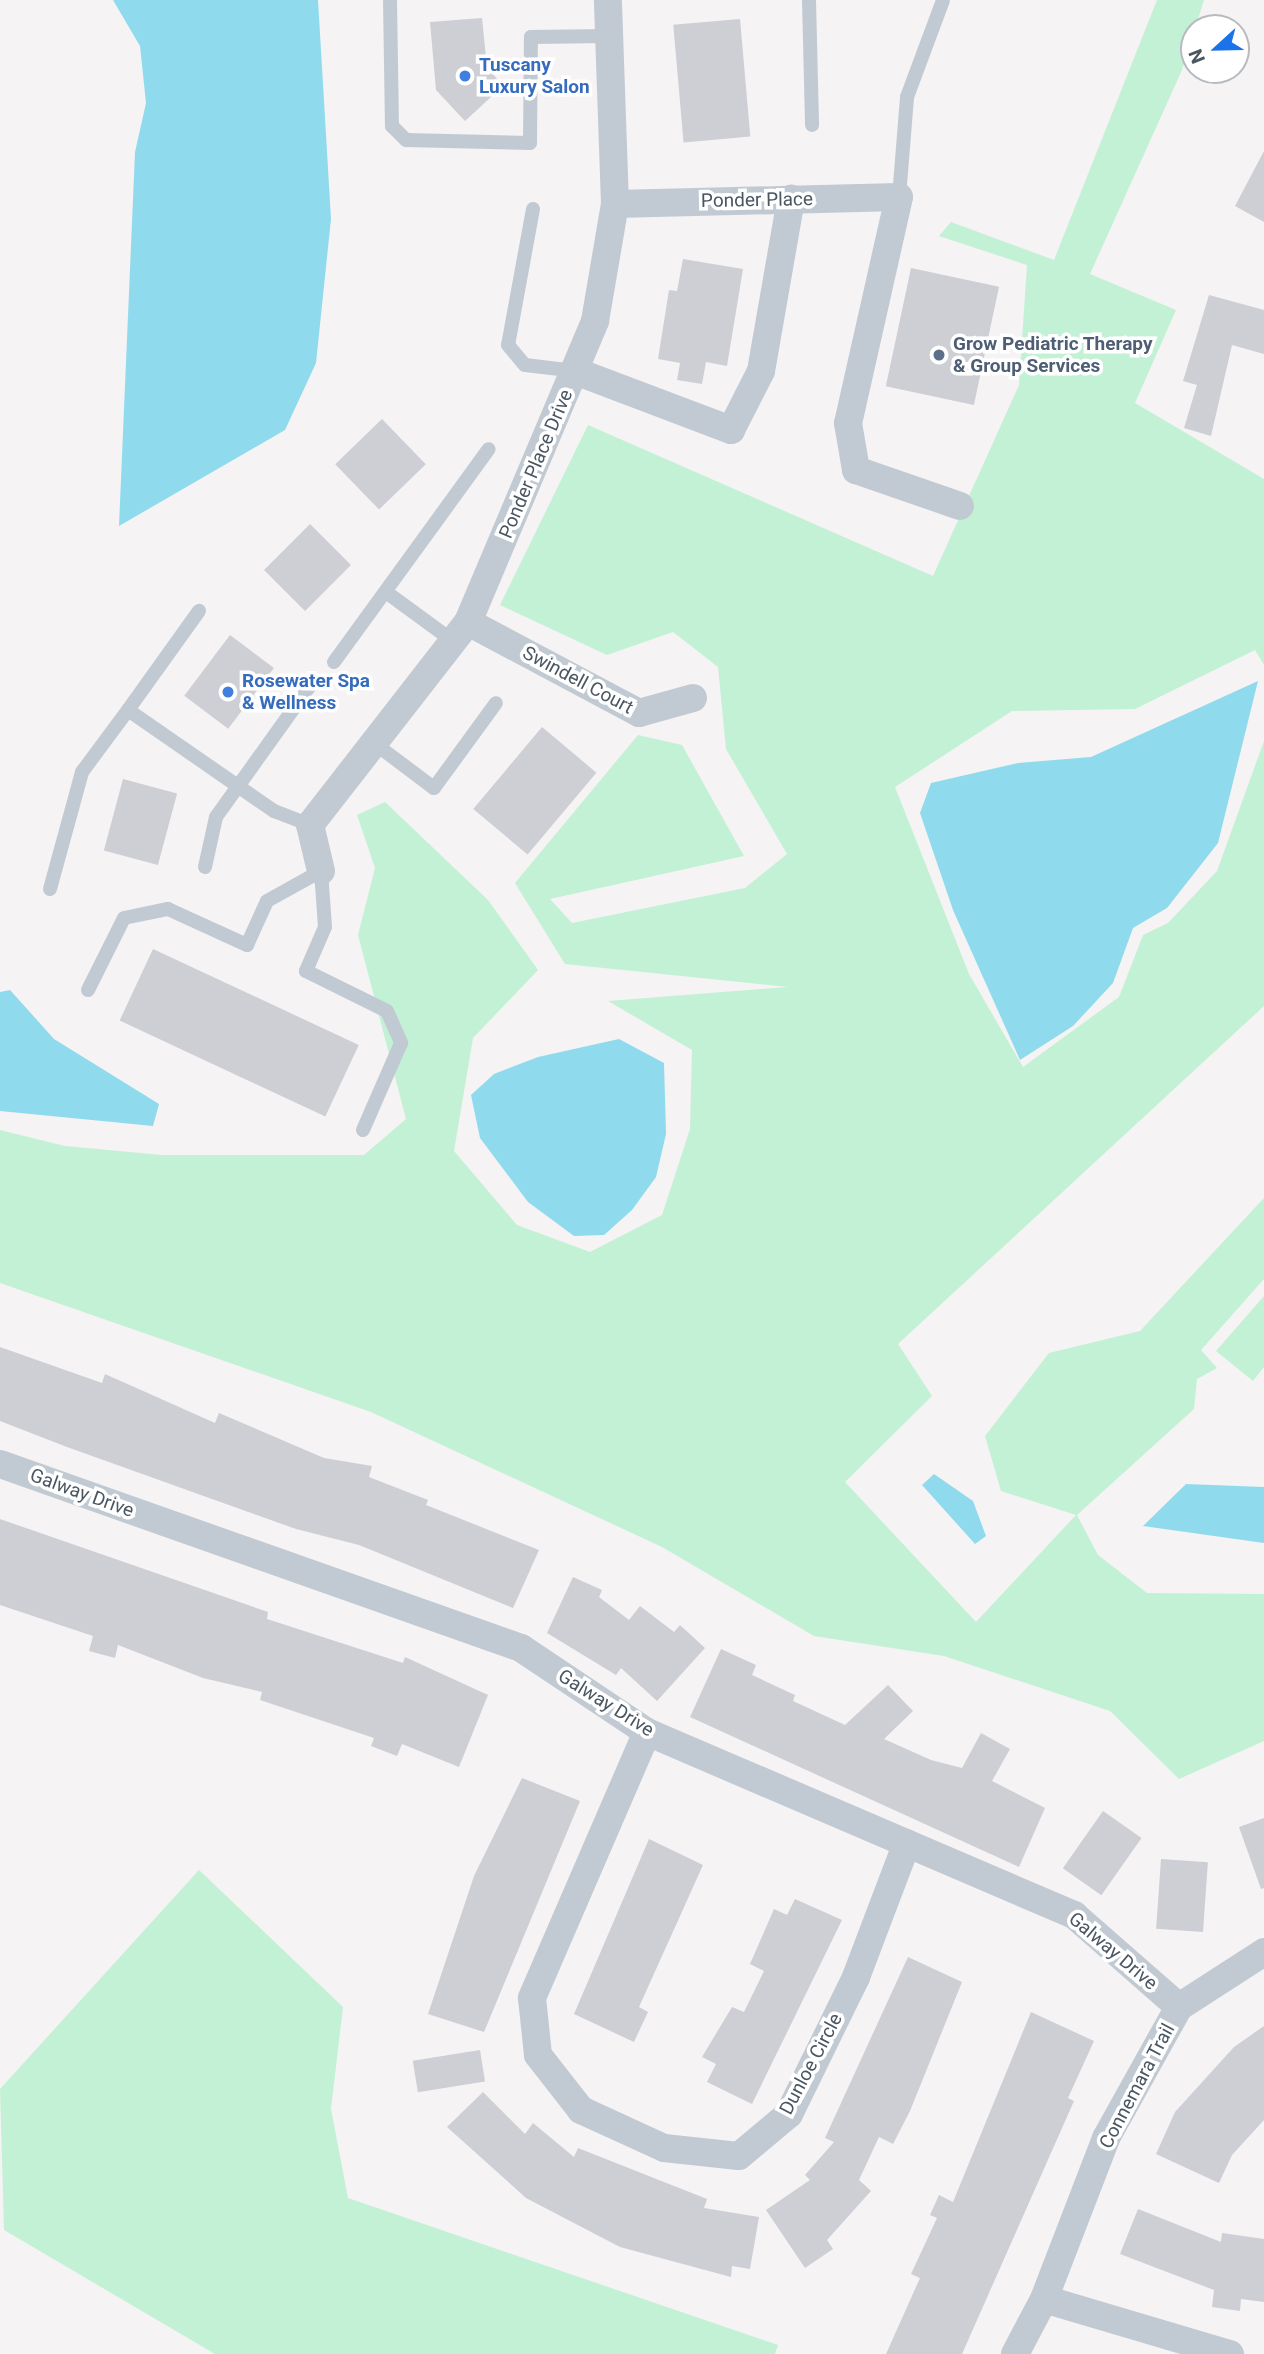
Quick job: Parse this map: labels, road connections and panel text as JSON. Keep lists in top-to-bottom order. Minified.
{"streets":{"street":["Ponder Place","Ponder Place Drive","Swindell Court","Galway Drive","Dunloe Circle","Connemara Trail"]},"crossings":[["Ponder Place","Ponder Place Drive"],["Ponder Place Drive","Swindell Court"],["Galway Drive","Dunloe Circle"],["Galway Drive","Connemara Trail"]],"places":["Tuscany Luxury Salon","Grow Pediatric Therapy & Group Services","Rosewater Spa & Wellness"],"north":"left"}
